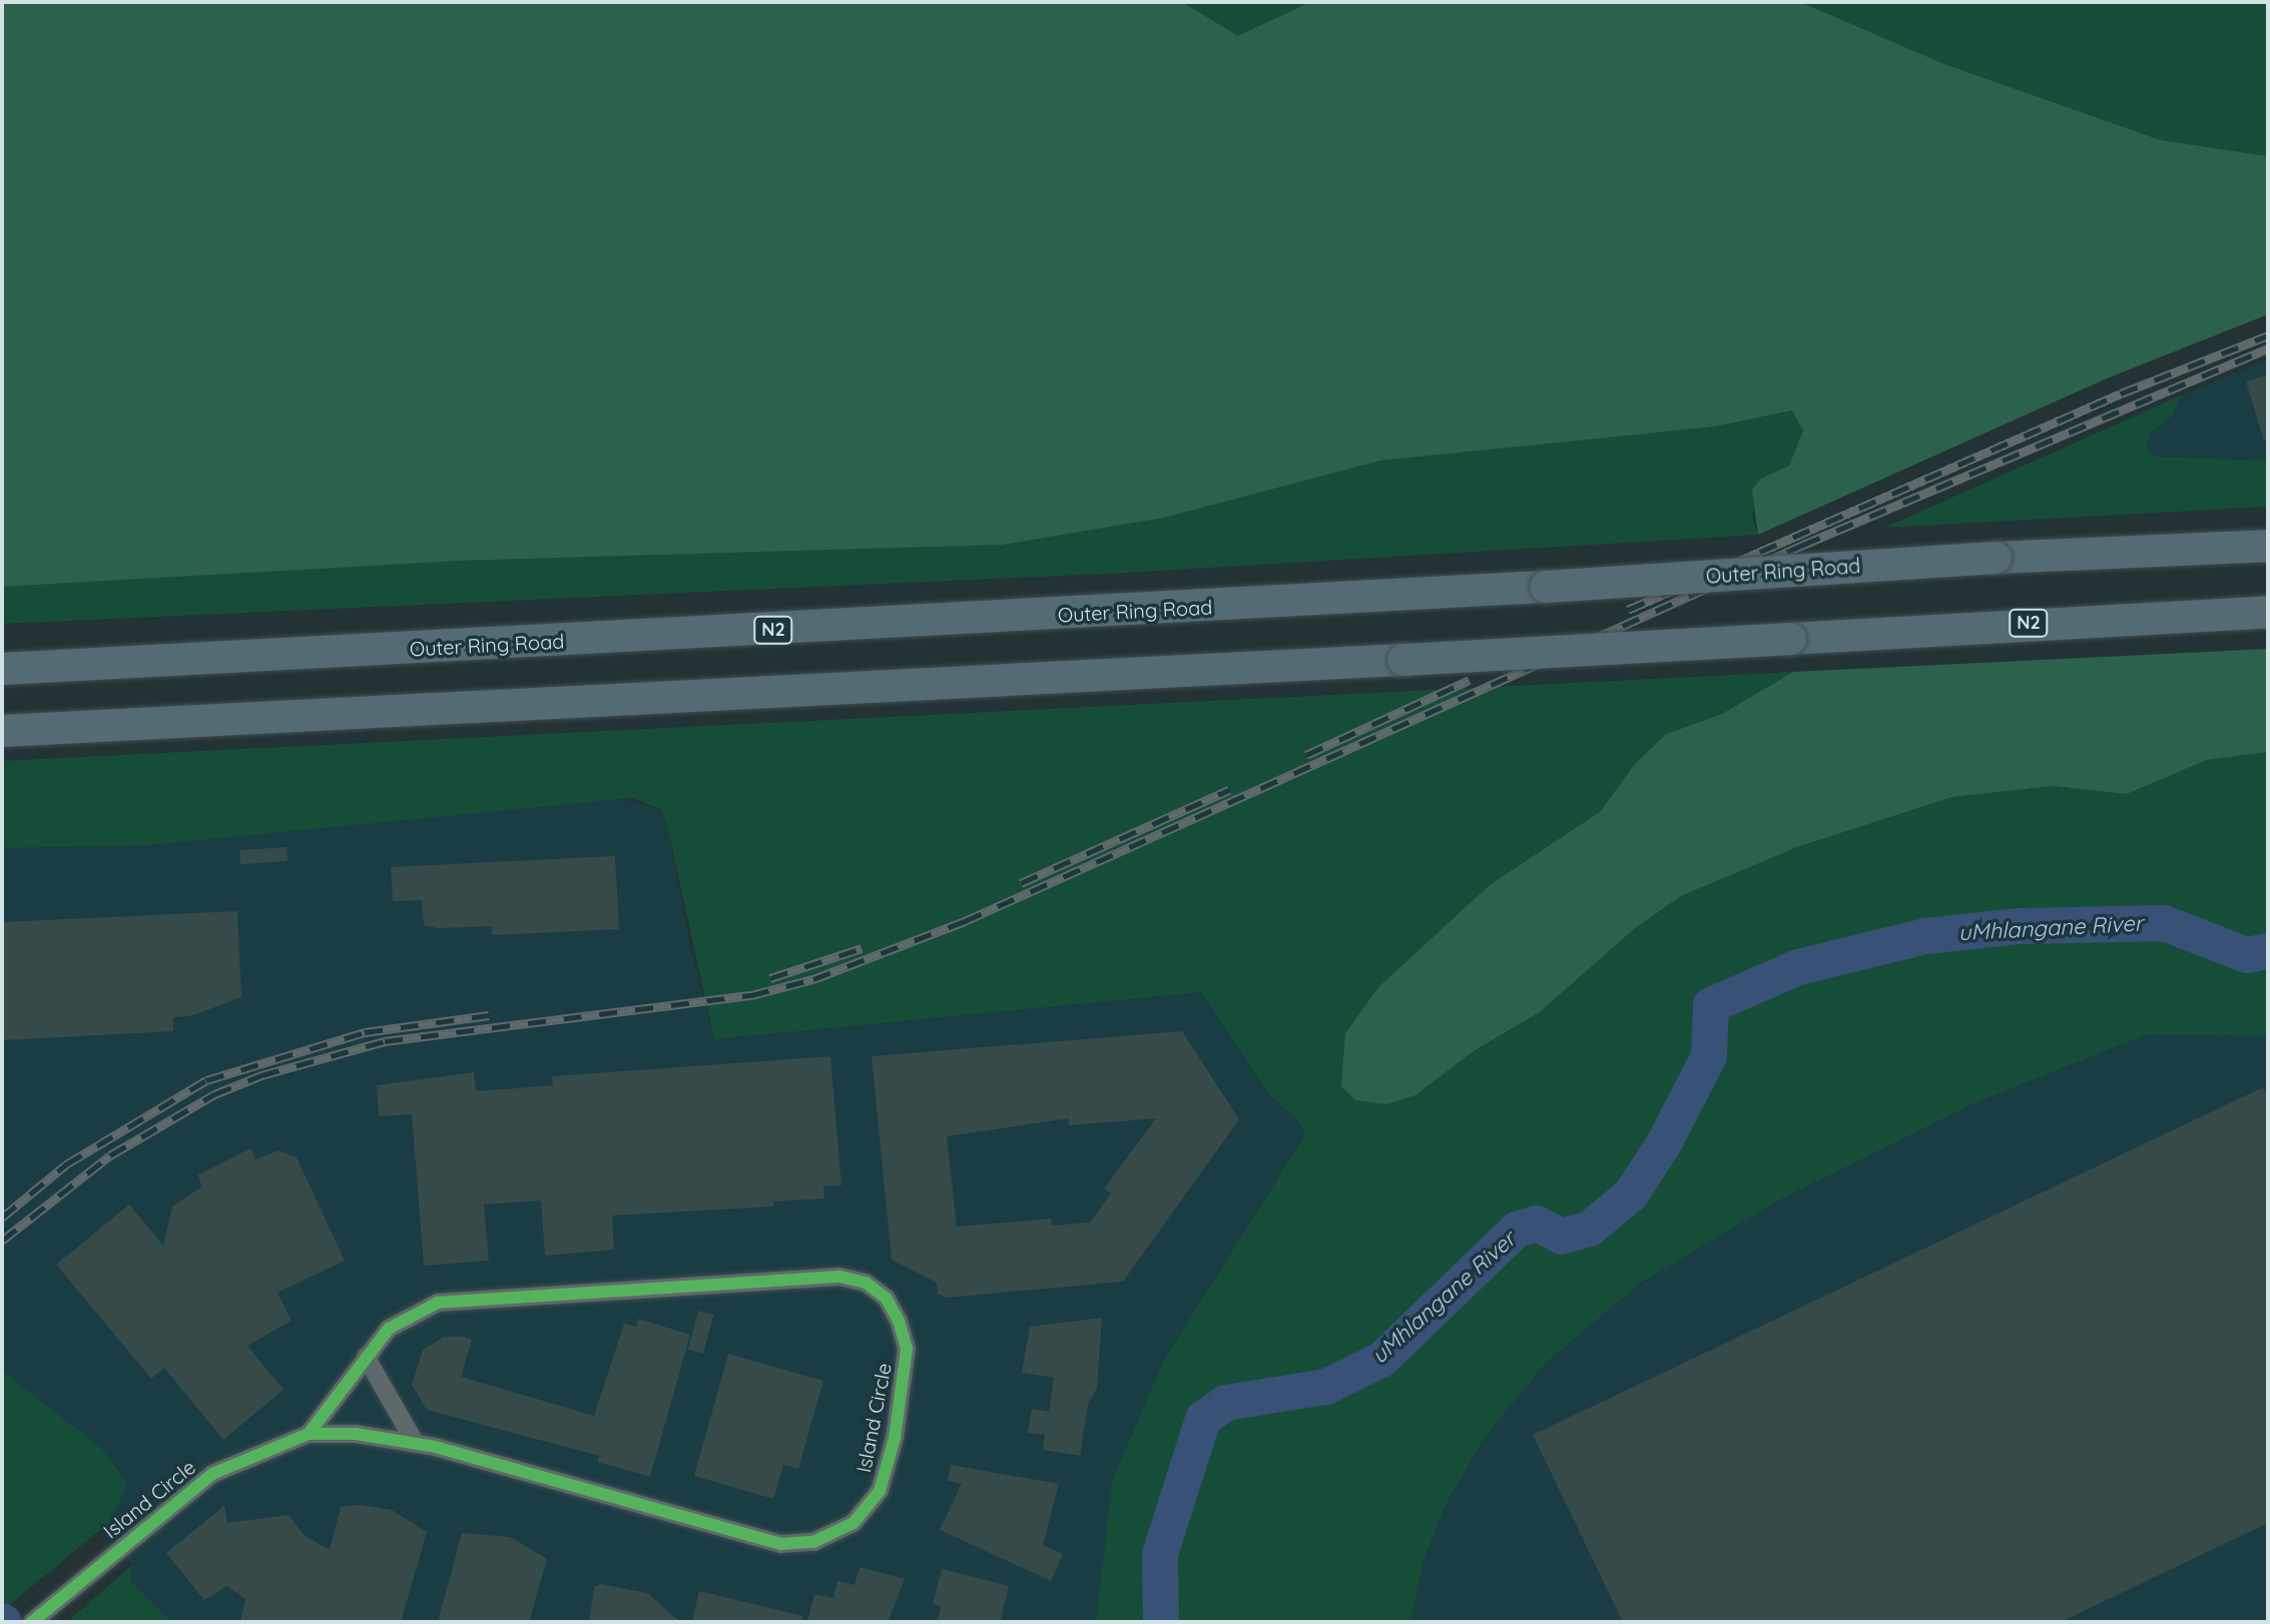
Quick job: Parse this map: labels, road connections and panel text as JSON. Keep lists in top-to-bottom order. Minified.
{"streets":{"highway":["Outer Ring Road","N2"],"street":["Island Circle"]},"water":["uMhlangane River"]}
